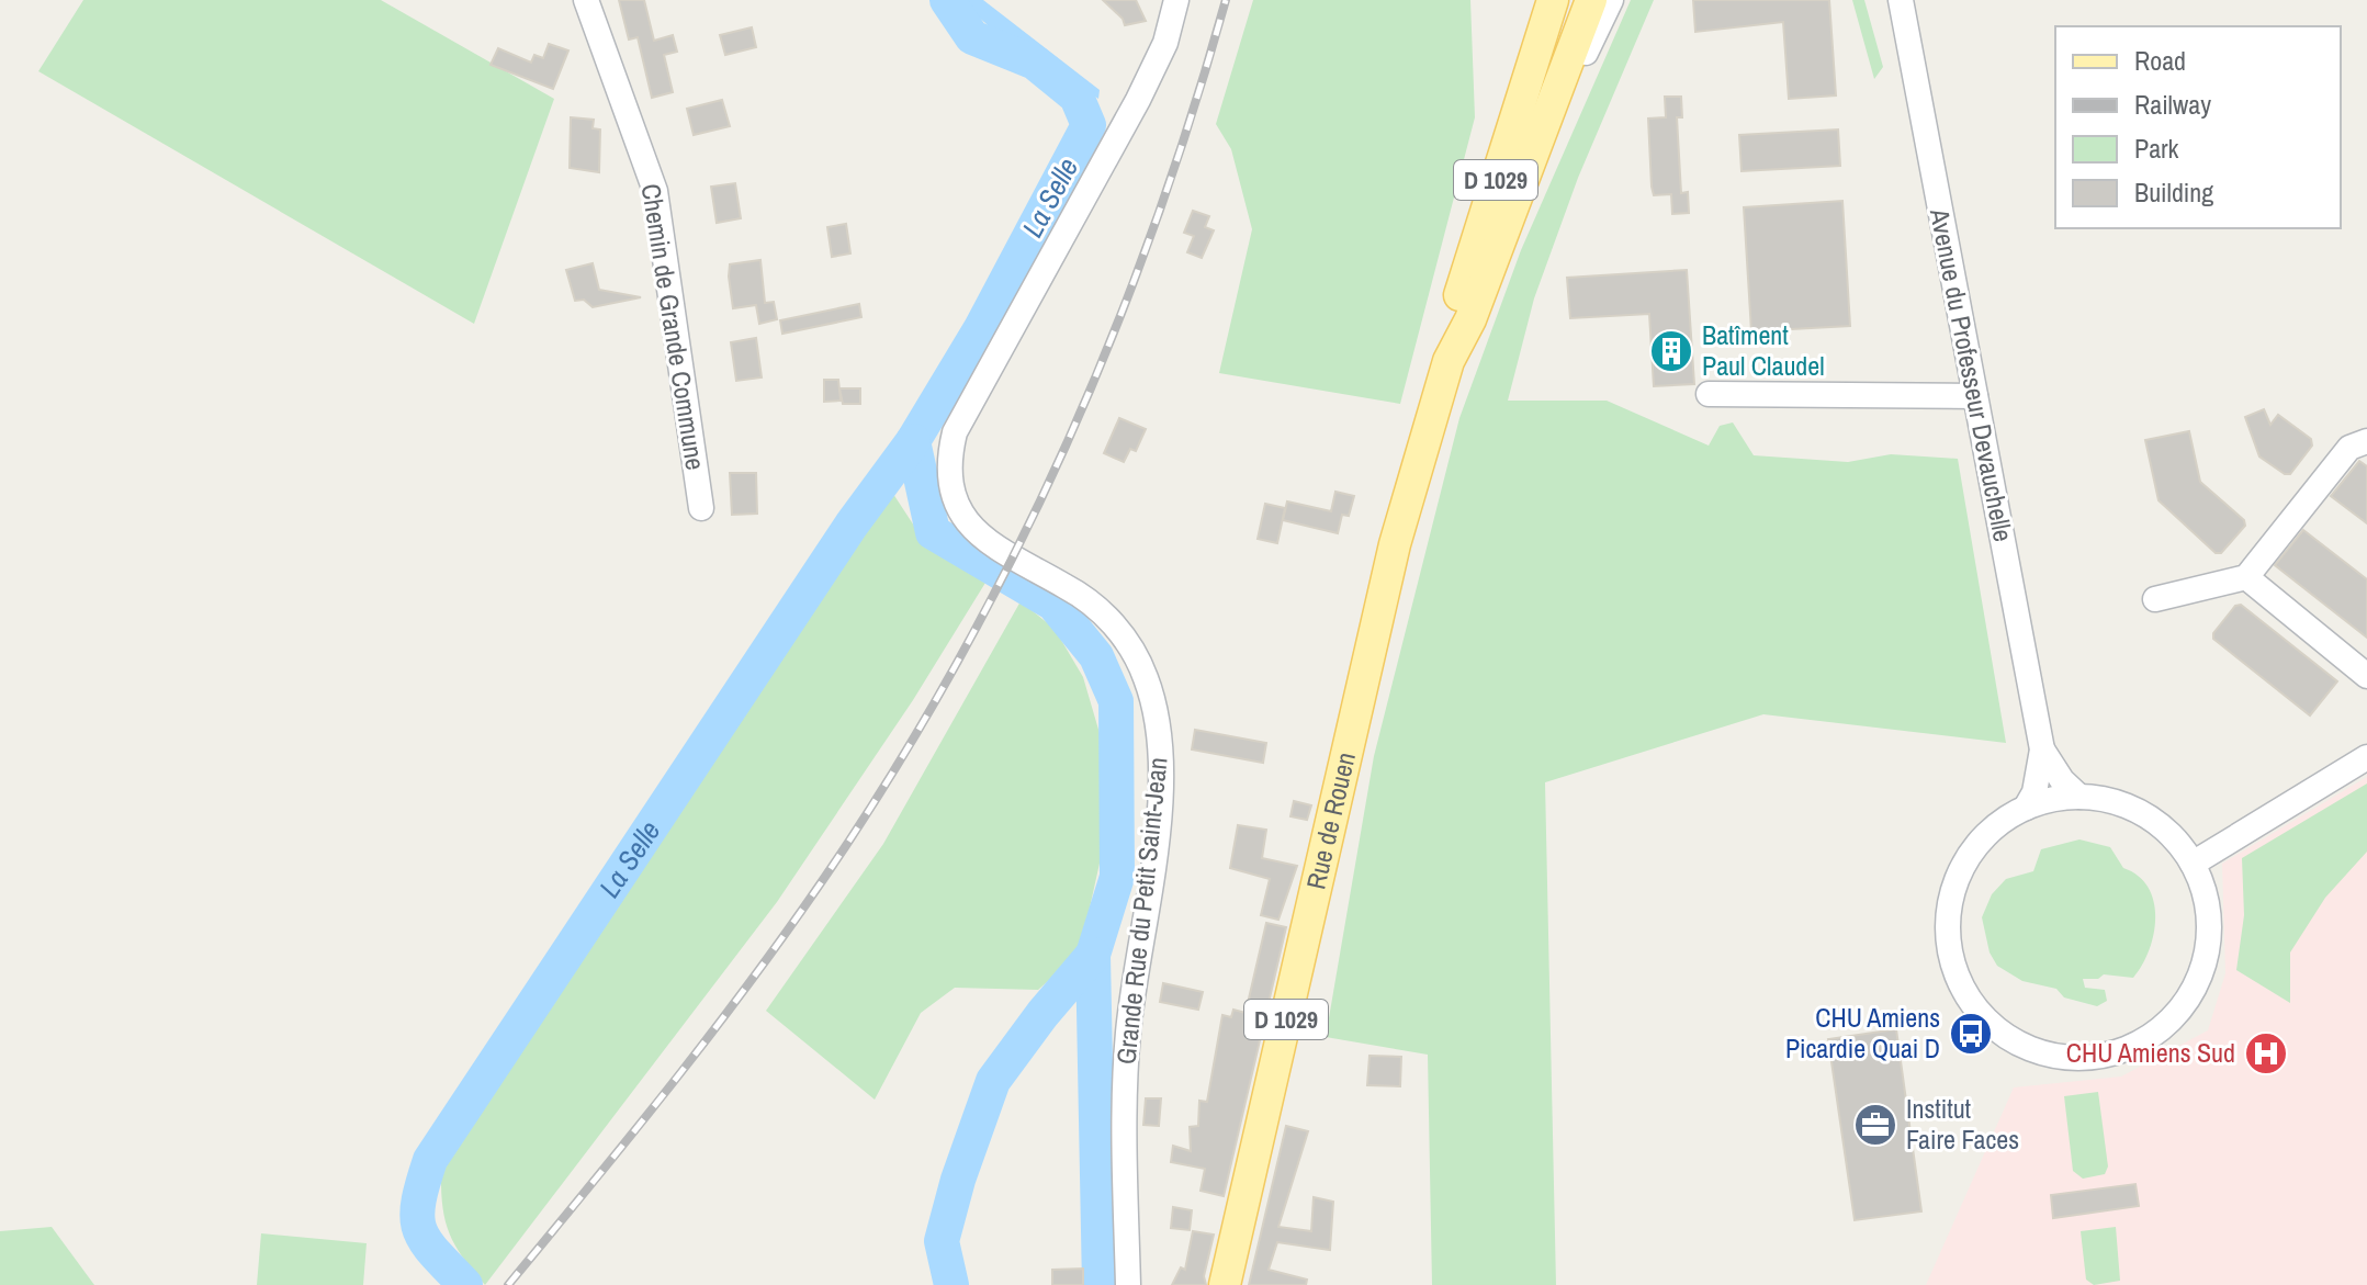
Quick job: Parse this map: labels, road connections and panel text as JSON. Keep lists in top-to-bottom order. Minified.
{"streets":{"main road":["D 1029","Rue de Rouen"],"street":["Chemin de Grande Commune","Avenue du Professeur Devauchelle","Grande Rue du Petit Saint-Jean"]},"water":["La Selle"],"places":{"building":["Batîment Paul Claudel"],"bus stop":["CHU Amiens Picardie Quai D"],"hospital":["CHU Amiens Sud"],"office":["Institut Faire Faces"]},"legend":["Road","Railway","Park","Building"]}
